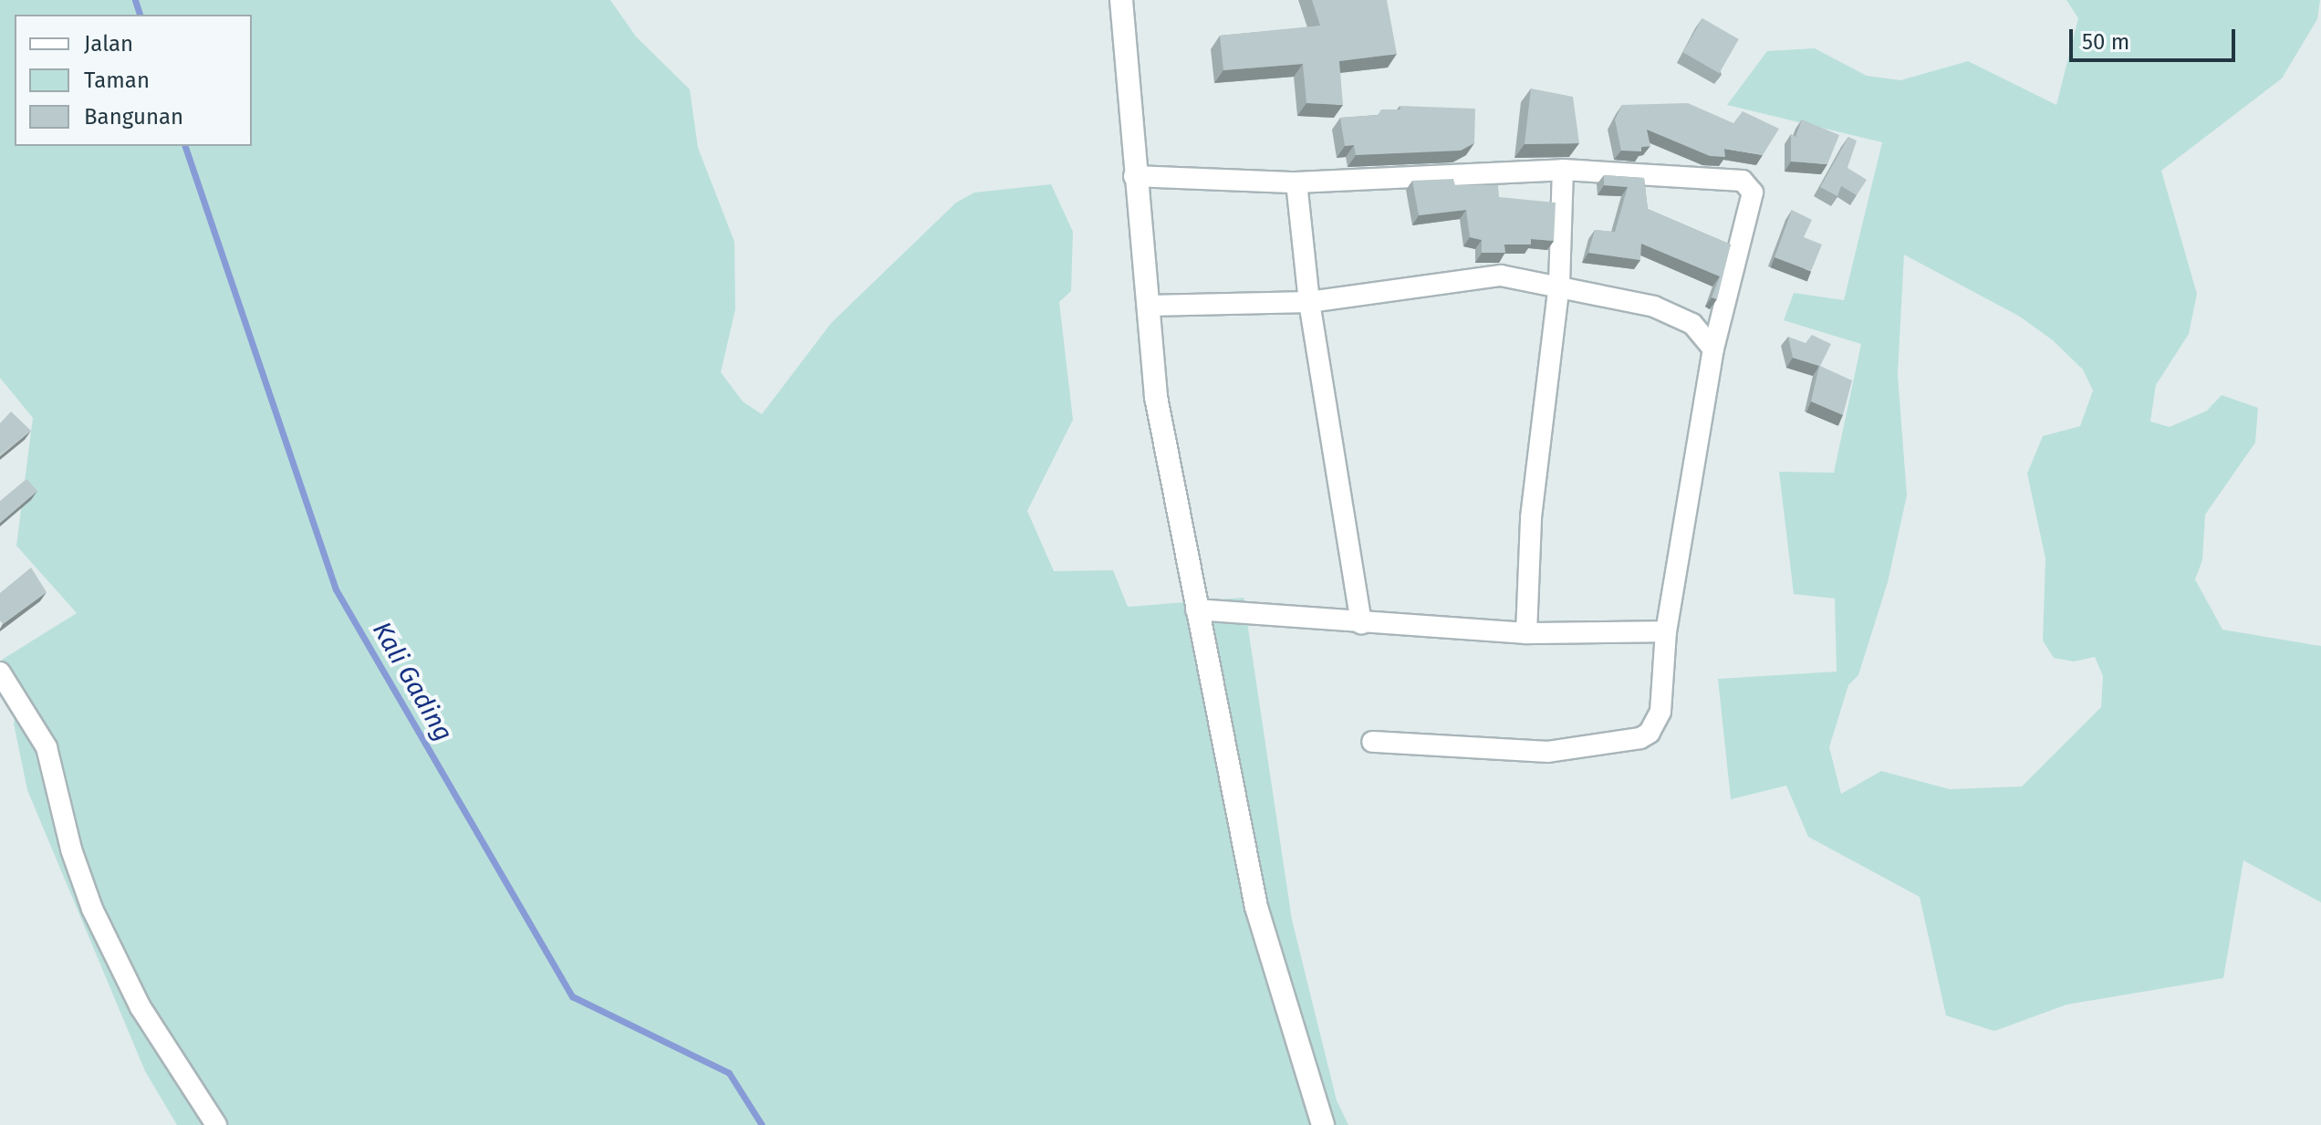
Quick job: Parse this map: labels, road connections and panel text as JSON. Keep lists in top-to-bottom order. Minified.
{"water":["Kali Gading"],"legend":["Jalan","Taman","Bangunan"],"scale_bar":"50 m"}
